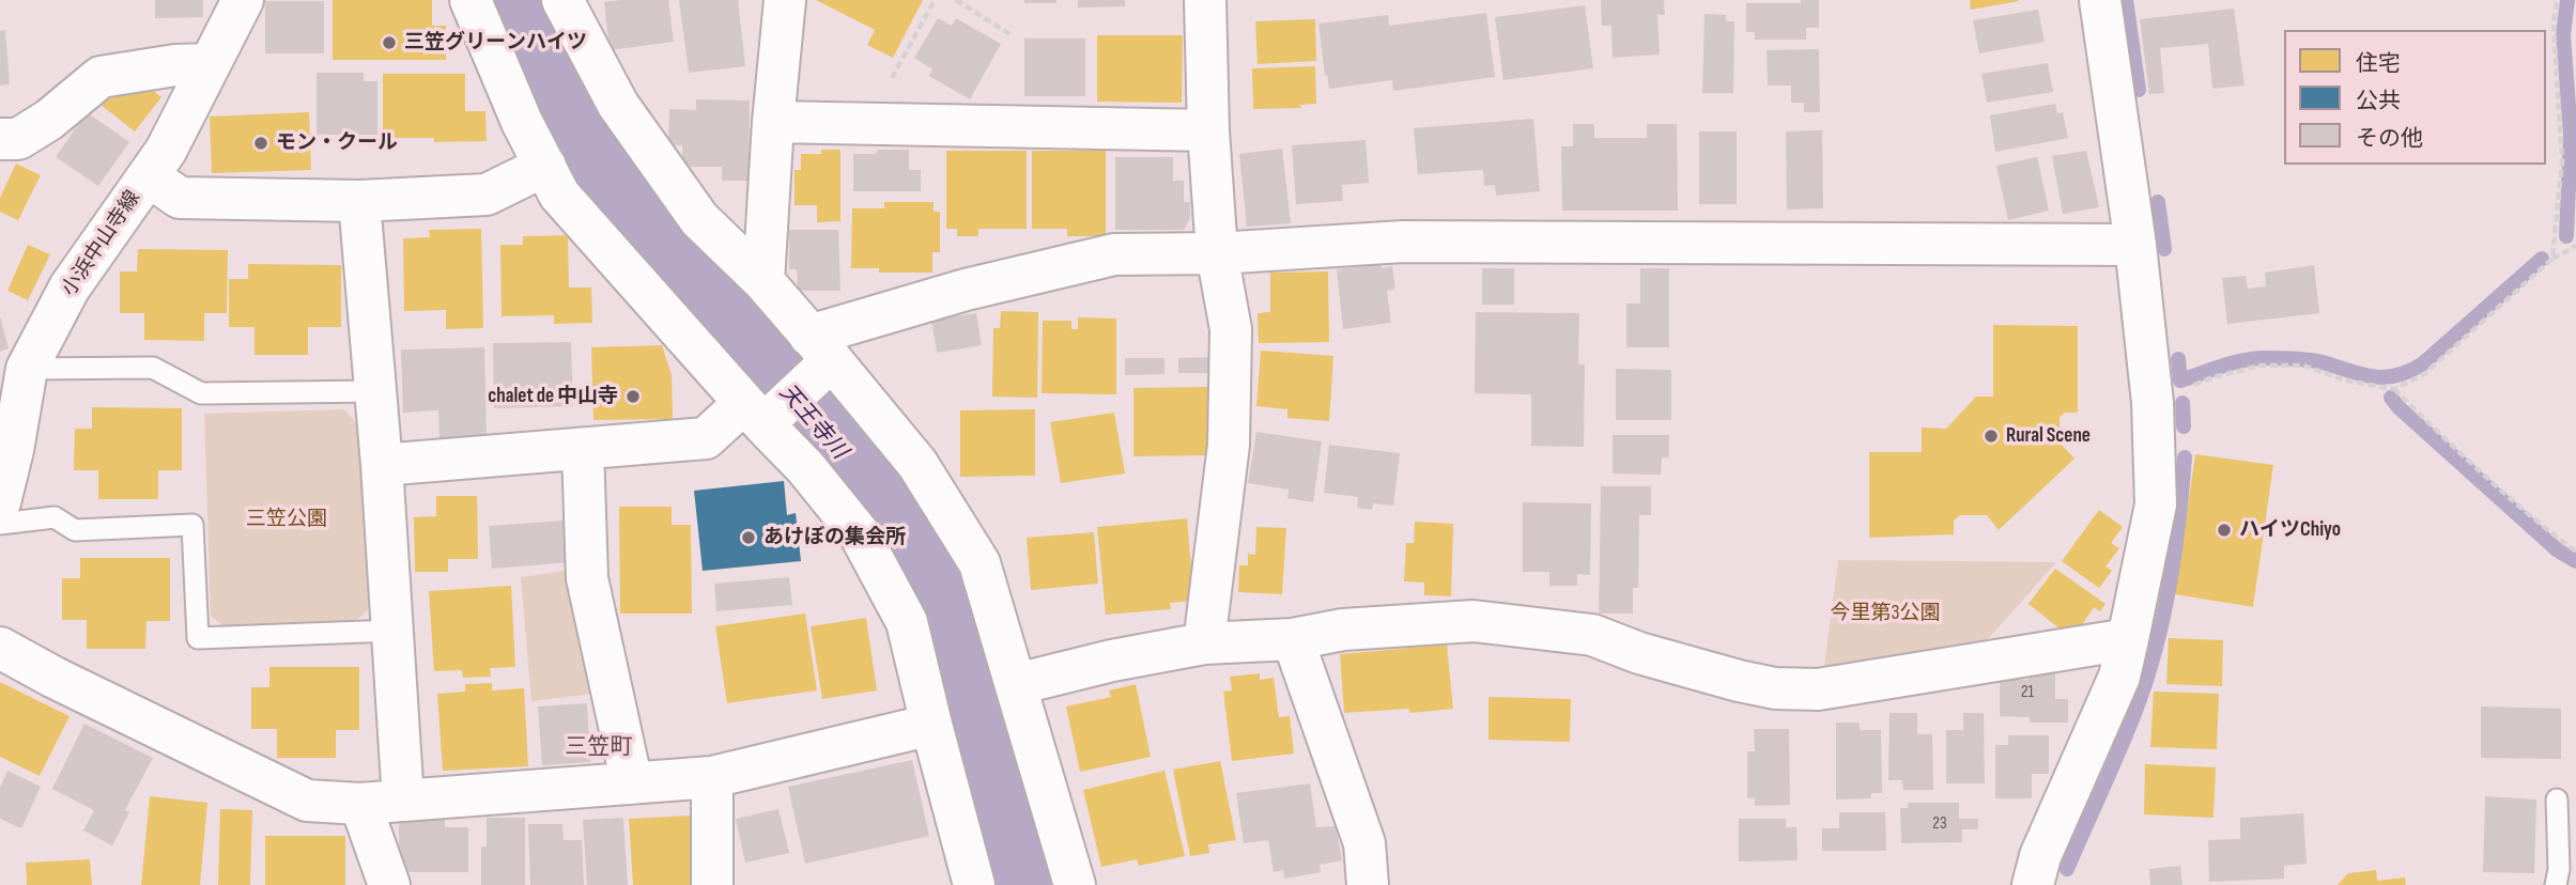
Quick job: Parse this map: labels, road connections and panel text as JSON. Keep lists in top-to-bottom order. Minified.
{"streets":{"street":["小浜中山寺線"]},"districts":["三笠町"],"water":["天王寺川"],"parks":["三笠公園","今里第3公園"],"places":["三笠グリーンハイツ","モン・クール","chalet de 中山寺","Rural Scene","ハイツChiyo","あけぼの集会所"],"house_numbers":["21","23"],"legend":["住宅","公共","その他"]}
